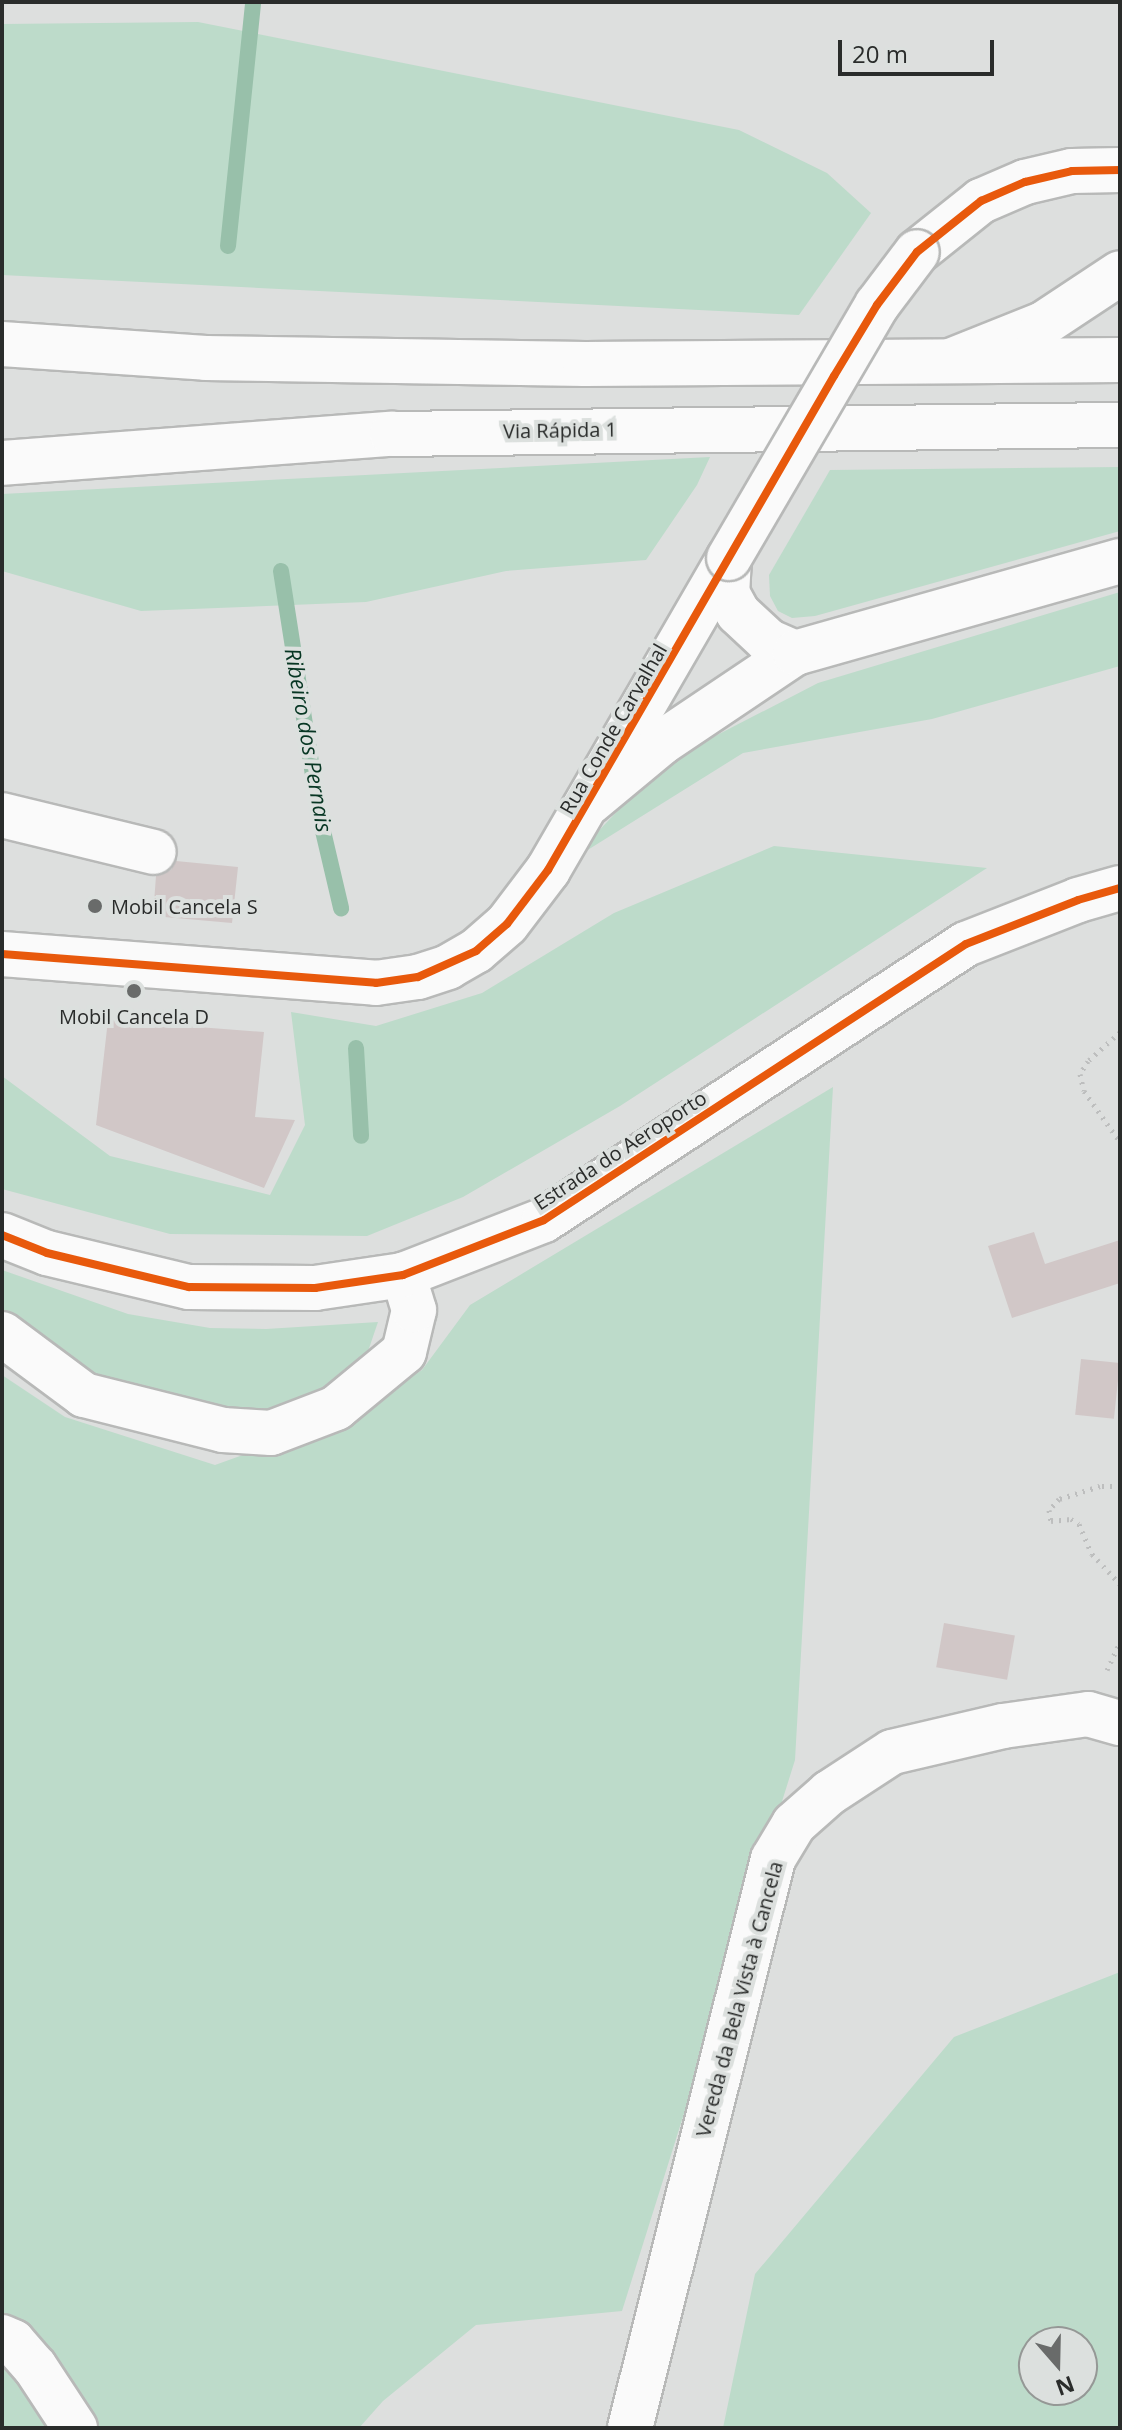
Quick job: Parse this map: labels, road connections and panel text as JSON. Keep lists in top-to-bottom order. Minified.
{"streets":{"main road":["Via Rápida 1","Rua Conde Carvalhal","Estrada do Aeroporto","Vereda da Bela Vista à Cancela"]},"water":["Ribeiro dos Pernais"],"places":["Mobil Cancela S","Mobil Cancela D"],"scale_bar":"20 m","north":"bottom"}
